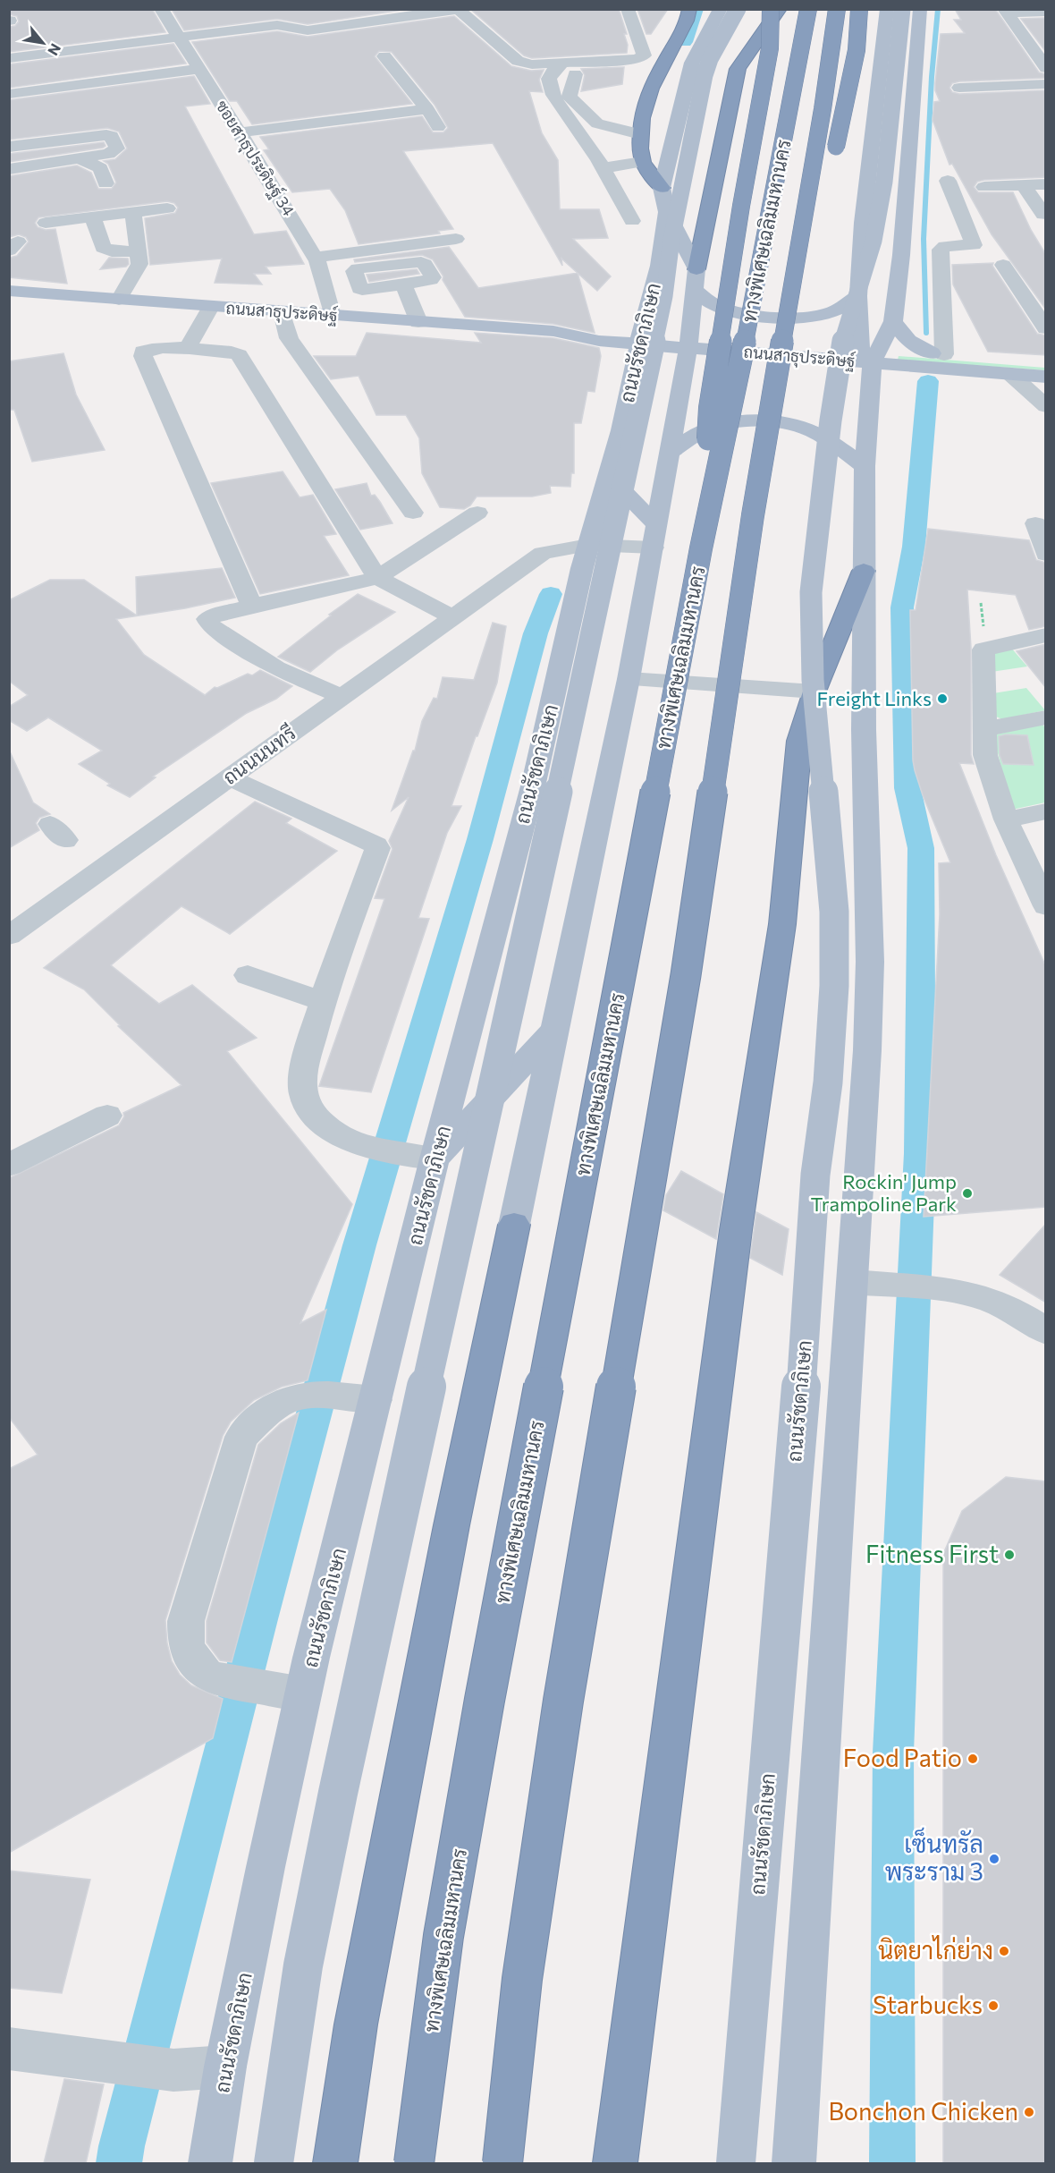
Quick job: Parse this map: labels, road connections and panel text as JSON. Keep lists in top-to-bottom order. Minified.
{"streets":{"highway":["ทางพิเศษเฉลิมมหานคร"],"main road":["ถนนสาธุประดิษฐ์","ถนนรัชดาภิเษก"],"street":["ซอยสาธุประดิษฐ์ 34","ถนนนนทรี"]},"crossings":[["ซอยสาธุประดิษฐ์ 34","ถนนสาธุประดิษฐ์"],["ถนนสาธุประดิษฐ์","ถนนรัชดาภิเษก"],["ถนนรัชดาภิเษก","ถนนนนทรี"]],"places":["Freight Links","Rockin' Jump Trampoline Park","Fitness First","Food Patio","เซ็นทรัล พระราม 3","นิตยาไก่ย่าง","Starbucks","Bonchon Chicken"],"north":"bottom right"}
